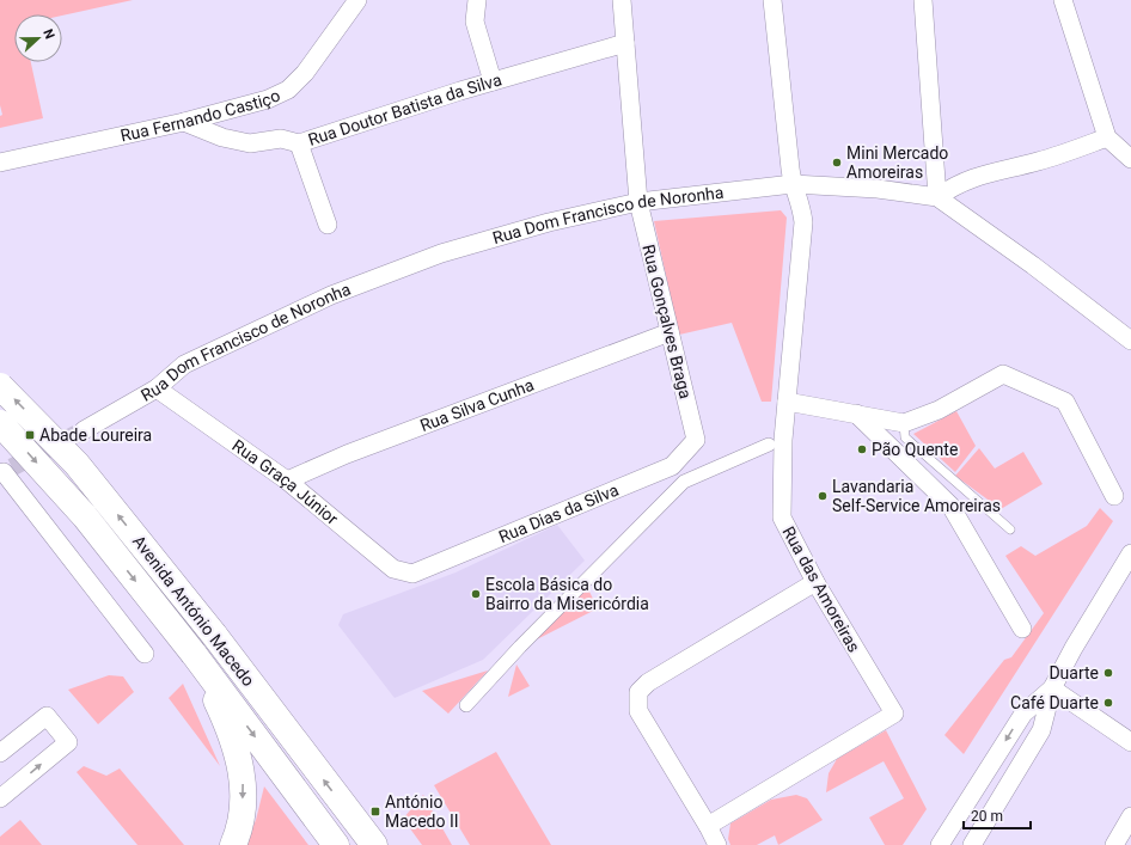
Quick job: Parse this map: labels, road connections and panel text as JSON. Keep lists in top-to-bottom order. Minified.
{"streets":{"highway":["Avenida António Macedo"],"street":["Rua Doutor Batista da Silva","Rua Fernando Castiço","Rua Dom Francisco de Noronha","Rua Gonçalves Braga","Rua Silva Cunha","Rua Graça Júnior","Rua Dias da Silva","Rua das Amoreiras"]},"crossings":[["Rua Doutor Batista da Silva","Rua Fernando Castiço"],["Rua Doutor Batista da Silva","Rua Gonçalves Braga"],["Rua Dom Francisco de Noronha","Rua Gonçalves Braga"],["Rua Dom Francisco de Noronha","Rua Graça Júnior"],["Rua Dom Francisco de Noronha","Rua das Amoreiras"],["Rua Gonçalves Braga","Rua Silva Cunha"],["Rua Gonçalves Braga","Rua Dias da Silva"],["Rua Silva Cunha","Rua Graça Júnior"],["Rua Graça Júnior","Rua Dias da Silva"]],"places":{"other":["Mini Mercado Amoreiras","Pão Quente","Lavandaria Self-Service Amoreiras","Escola Básica do Bairro da Misericórdia","Duarte","Café Duarte"],"transit":["Abade Loureira","António Macedo II"]},"scale_bar":"20 m","north":"right"}
